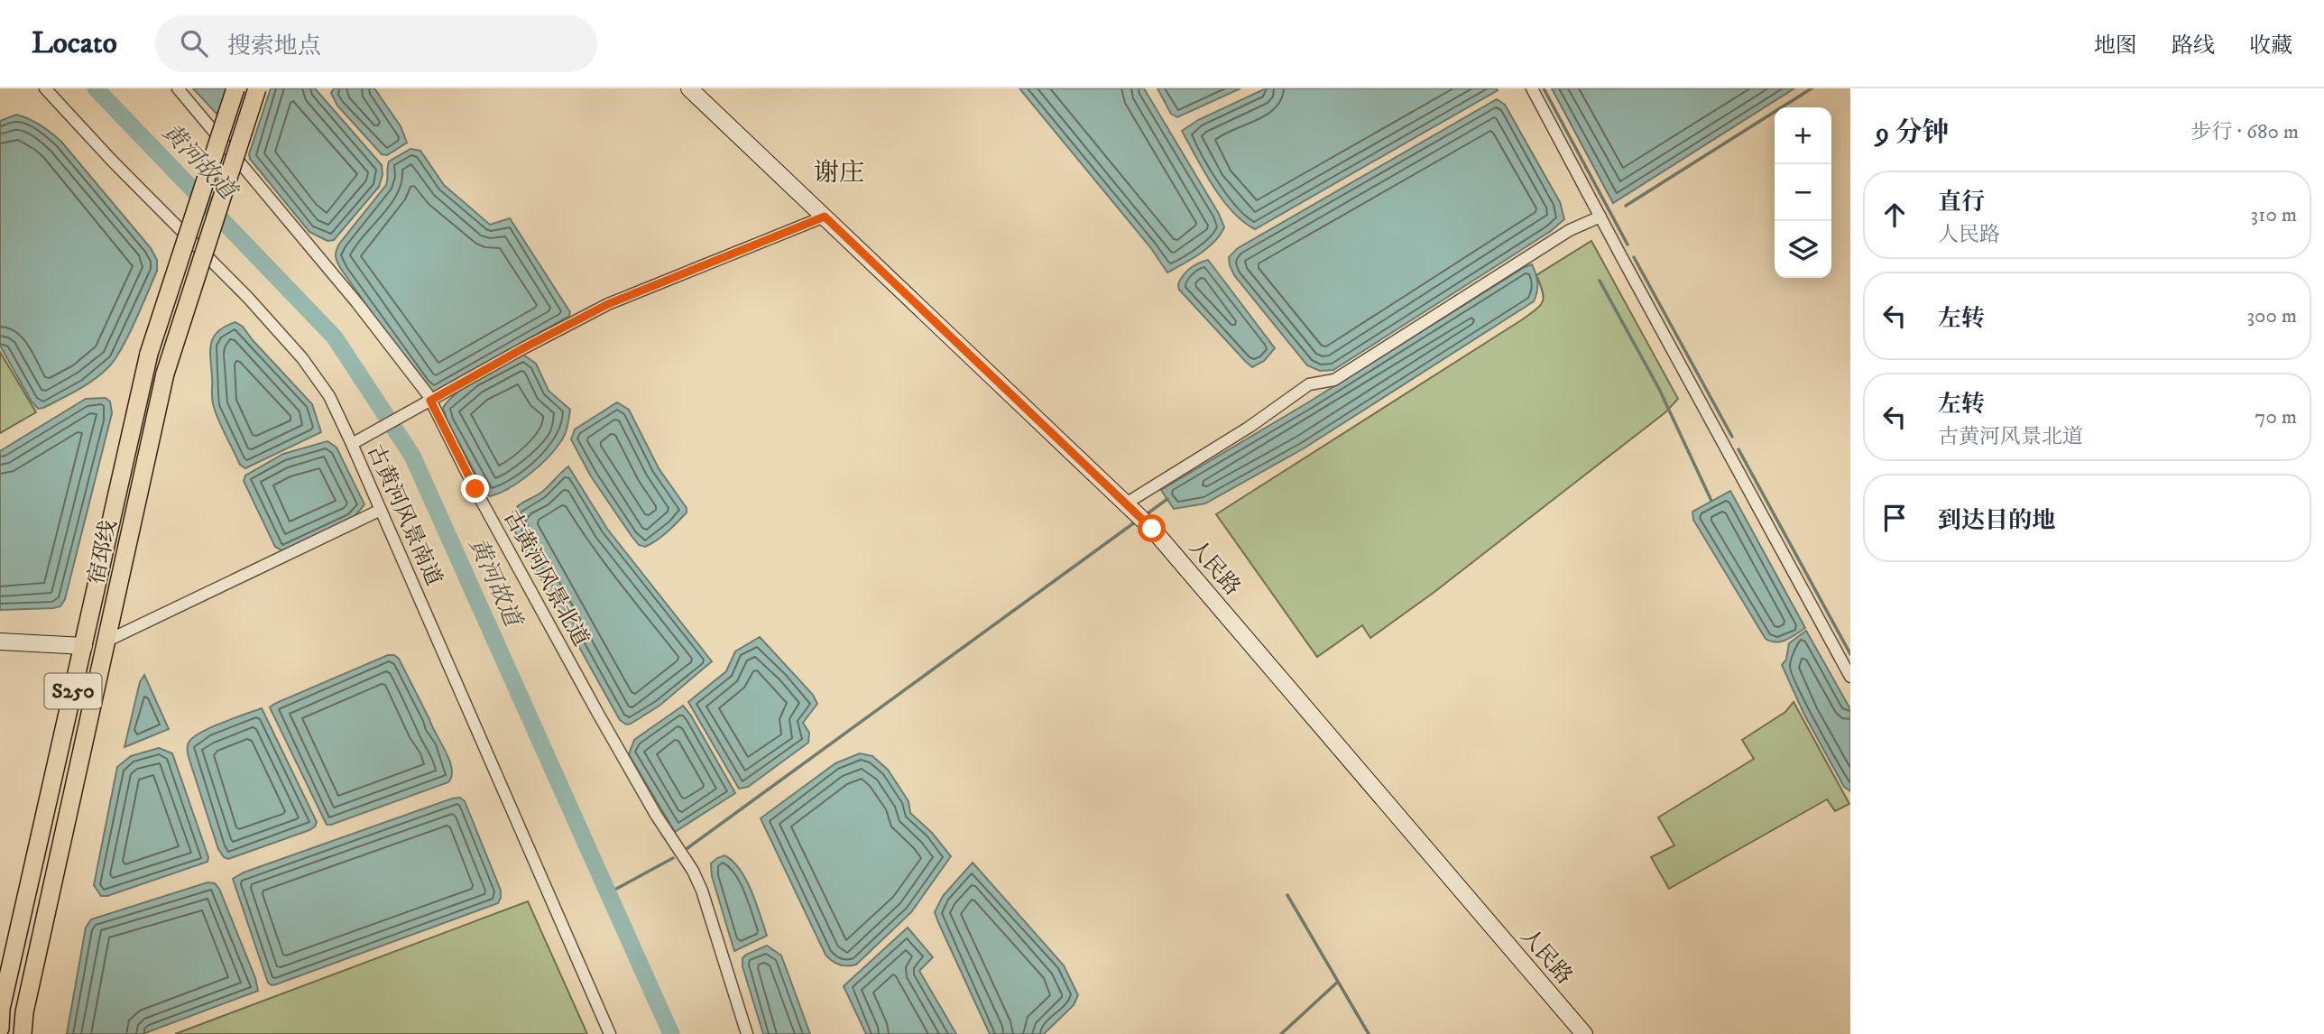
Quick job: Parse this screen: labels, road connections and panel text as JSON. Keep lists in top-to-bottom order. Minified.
{"streets":{"main road":["宿邳线","S250"],"street":["古黄河风景南道","人民路","古黄河风景北道"]},"districts":["谢庄"],"water":["黄河故道"],"page":{"header":"Locato","search":"搜索地点","nav":["地图","路线","收藏"],"heading":["9 分钟","步行 · 680 m"],"map_buttons":["+","−"],"list":[["直行","人民路","310 m"],["左转","300 m"],["左转","古黄河风景北道","70 m"],"到达目的地"]}}
